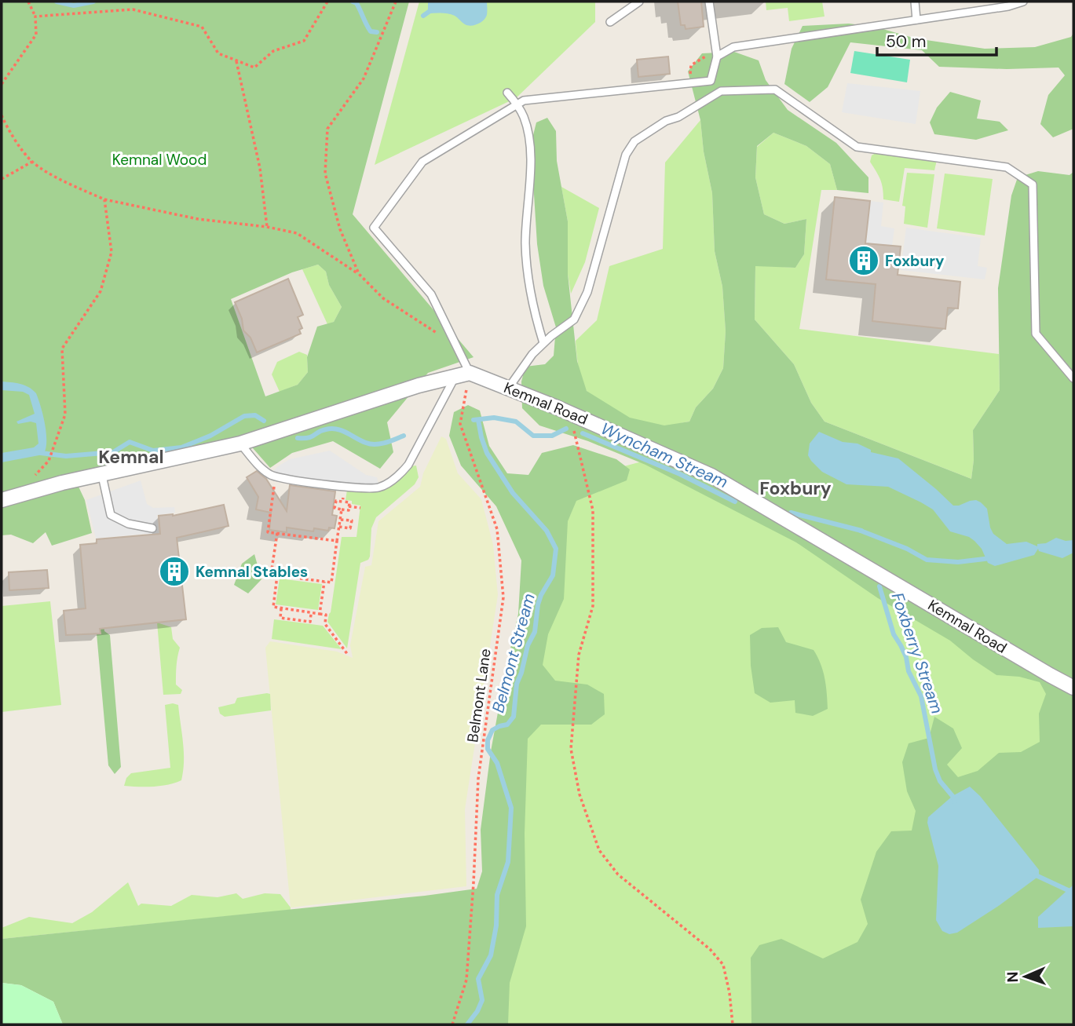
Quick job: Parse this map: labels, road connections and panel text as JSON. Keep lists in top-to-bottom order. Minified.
{"streets":{"street":["Kemnal Road"],"path":["Belmont Lane"]},"crossings":[["Kemnal Road","Belmont Lane"]],"districts":["Kemnal","Foxbury"],"water":["Wyncham Stream","Belmont Stream","Foxberry Stream"],"parks":["Kemnal Wood"],"places":{"building":["Foxbury","Kemnal Stables"]},"scale_bar":"50 m","north":"left"}
